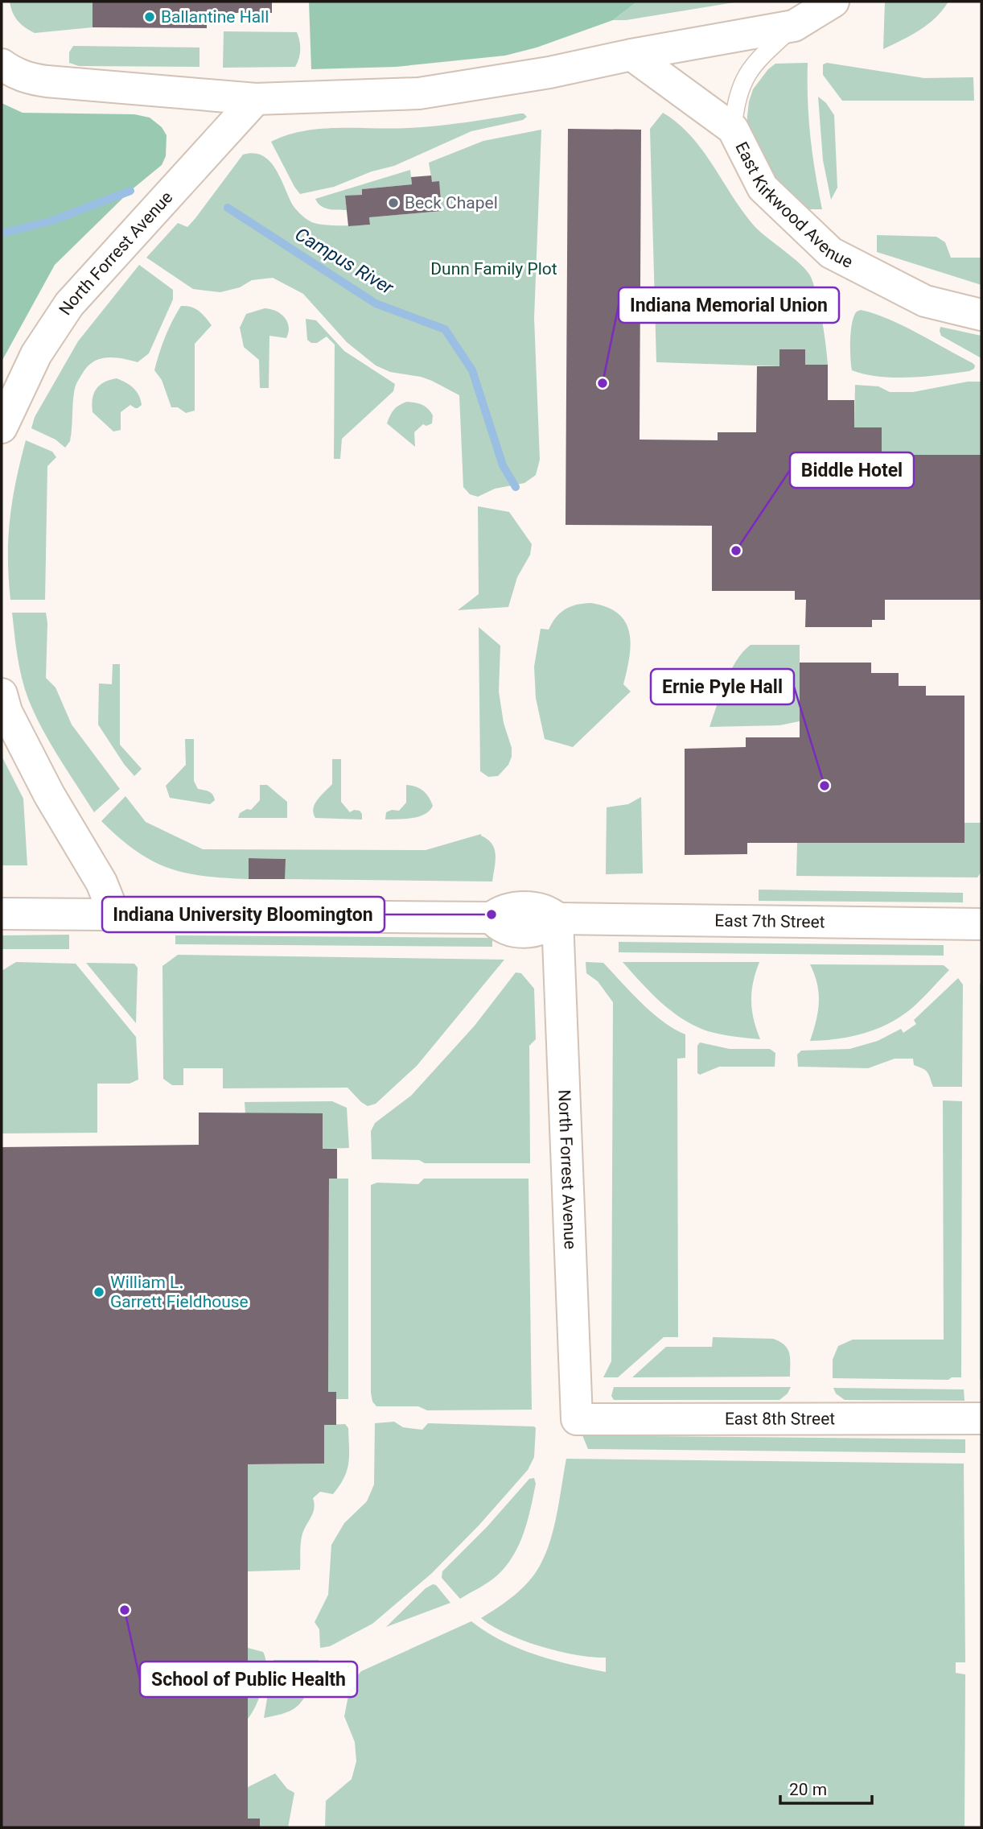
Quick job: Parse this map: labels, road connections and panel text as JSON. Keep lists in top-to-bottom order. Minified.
{"streets":{"street":["East Kirkwood Avenue","North Forrest Avenue","East 7th Street","East 8th Street"]},"crossings":[["North Forrest Avenue","East 7th Street"],["North Forrest Avenue","East 8th Street"]],"water":["Campus River"],"parks":["Dunn Family Plot"],"places":["Ballantine Hall","Beck Chapel","Indiana Memorial Union","Biddle Hotel","Ernie Pyle Hall","Indiana University Bloomington","William L. Garrett Fieldhouse","School of Public Health"],"scale_bar":"20 m"}
